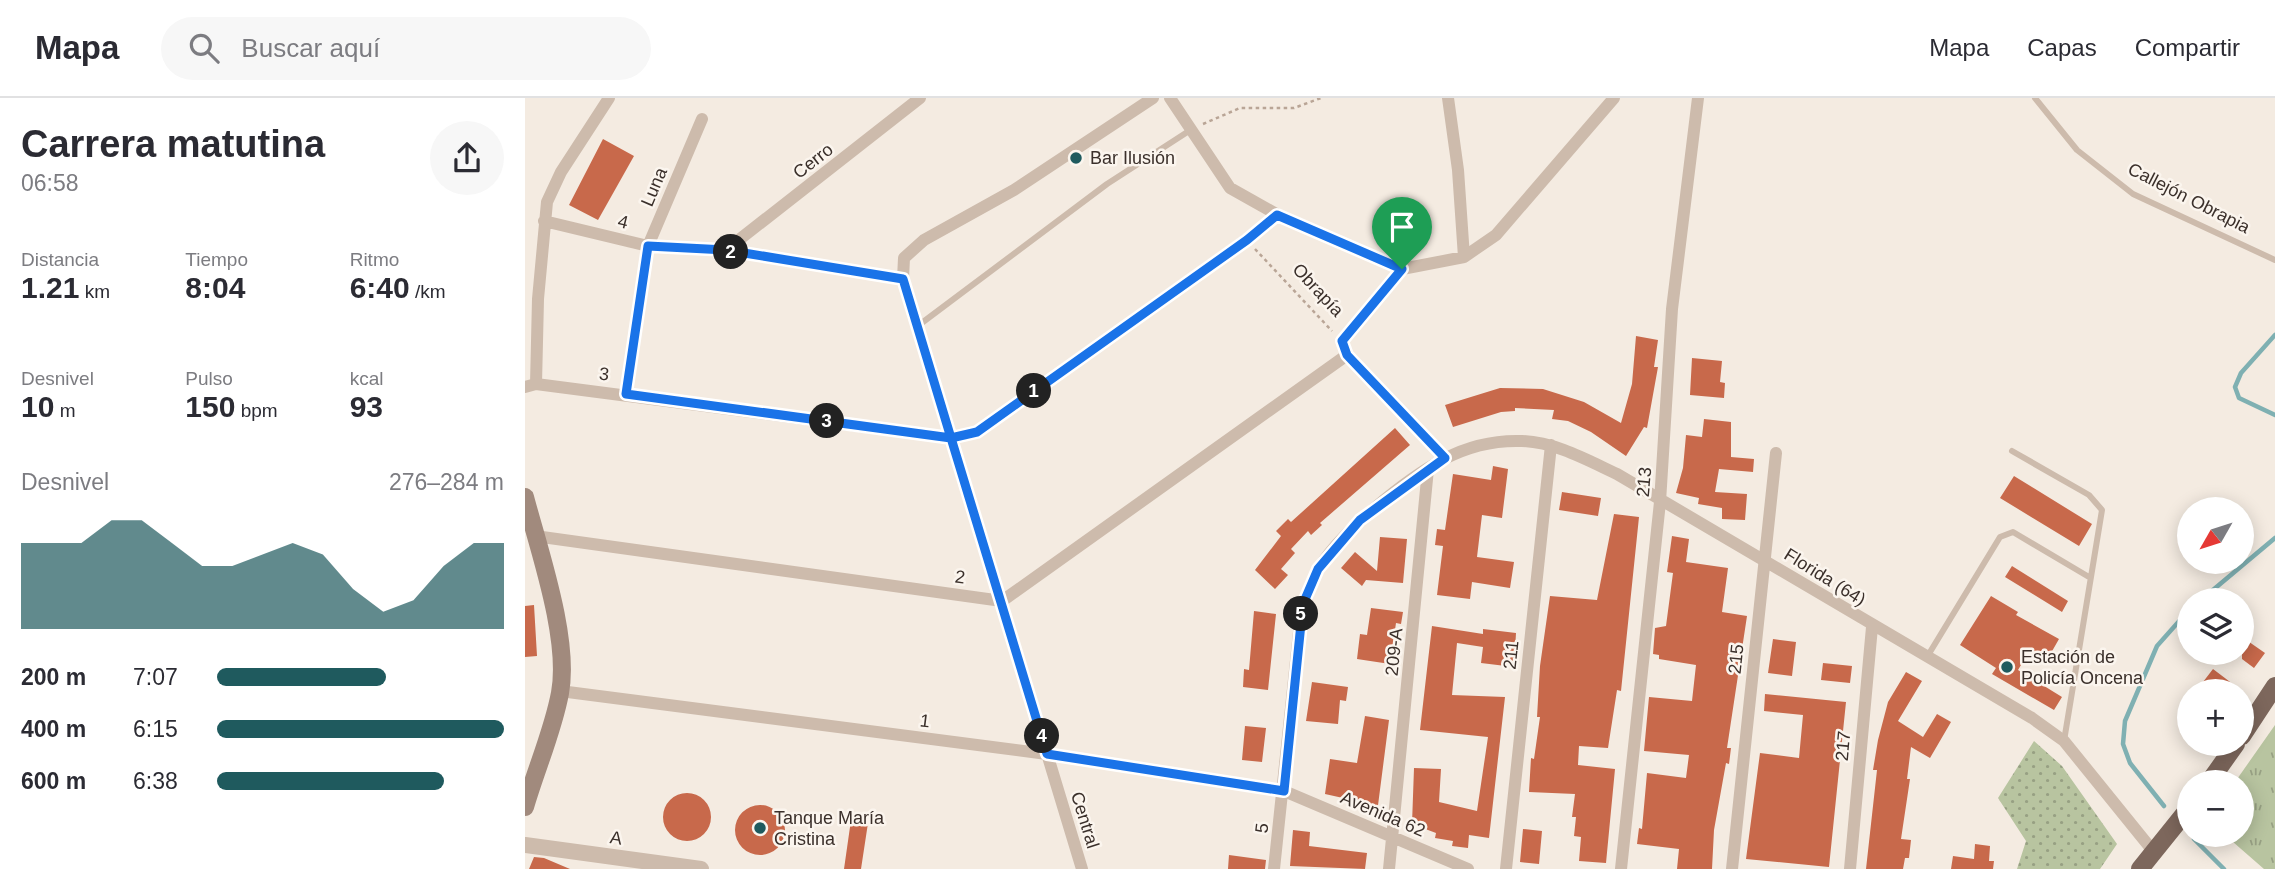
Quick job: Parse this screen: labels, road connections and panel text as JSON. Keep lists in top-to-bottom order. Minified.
{"streets":{"street":["Cerro","Luna","4","Obrapía","3","213","2","Florida (64)","209-A","211","215","1","217","Avenida 62","Central","5","A"],"lane":["Callejón Obrapia"]},"crossings":[["Cerro","4"],["Luna","4"],["Luna","3"],["4","Central"],["Obrapía","3"],["Obrapía","Florida (64)"],["3","Central"],["213","Florida (64)"],["2","Central"],["Florida (64)","209-A"],["Florida (64)","211"],["Florida (64)","215"],["Florida (64)","217"],["Florida (64)","5"],["209-A","Avenida 62"],["209-A","5"],["1","Avenida 62"],["1","Central"],["1","5"],["Avenida 62","5"]],"places":["Bar Ilusión","Estación de Policía Oncena","Tanque María Cristina"],"north":"bottom left","page":{"header":"Mapa","search":"Buscar aquí","nav":["Mapa","Capas","Compartir"],"heading":["Carrera matutina","06:58"],"stats":[["Distancia","1.21 km"],["Tiempo","8:04"],["Ritmo","6:40 /km"],["Desnivel","10 m"],["Pulso","150 bpm"],["kcal","93"]],"pins":["2","1","3","5","4"],"chart":["Desnivel","276–284 m"],"map_buttons":["+","−"],"list":[{"name":"200 m","note":"7:07"},{"name":"400 m","note":"6:15"},{"name":"600 m","note":"6:38"}]}}
